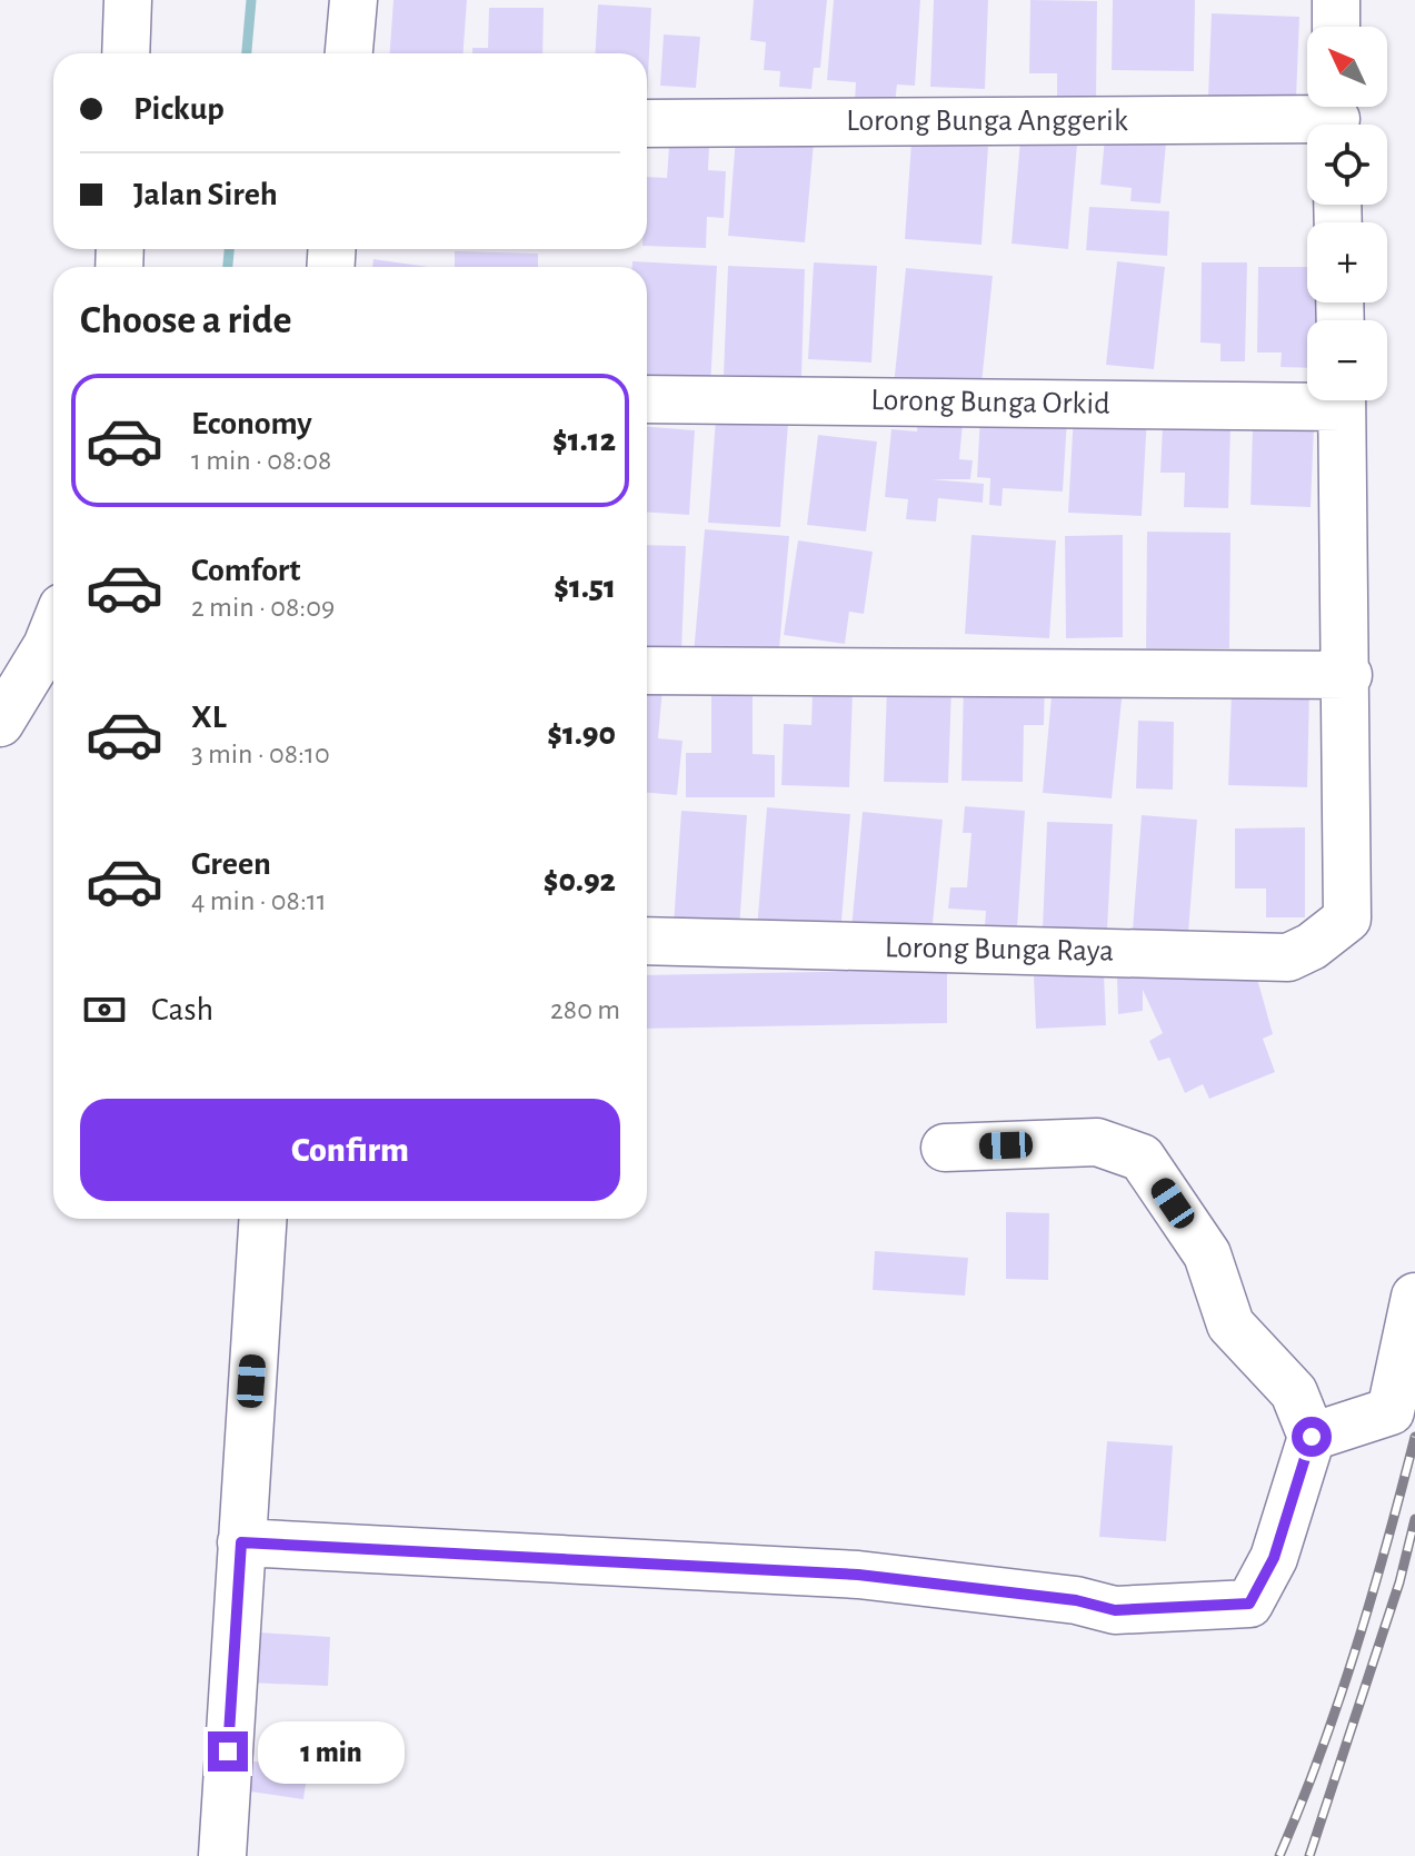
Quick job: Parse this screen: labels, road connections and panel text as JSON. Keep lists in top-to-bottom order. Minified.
{"streets":{"street":["Lorong Bunga Anggerik","Lorong Bunga Orkid","Lorong Bunga Raya"]},"north":"top left","page":{"map_buttons":["+","−"],"banner":["Pickup","Jalan Sireh"],"heading":"Choose a ride","list":[{"name":"Economy","note":"1 min · 08:08","value":"$1.12"},{"name":"Comfort","note":"2 min · 08:09","value":"$1.51"},{"name":"XL","note":"3 min · 08:10","value":"$1.90"},{"name":"Green","note":"4 min · 08:11","value":"$0.92"}],"pay":["Cash","280 m"],"buttons":"Confirm","bubble":"1 min"}}
